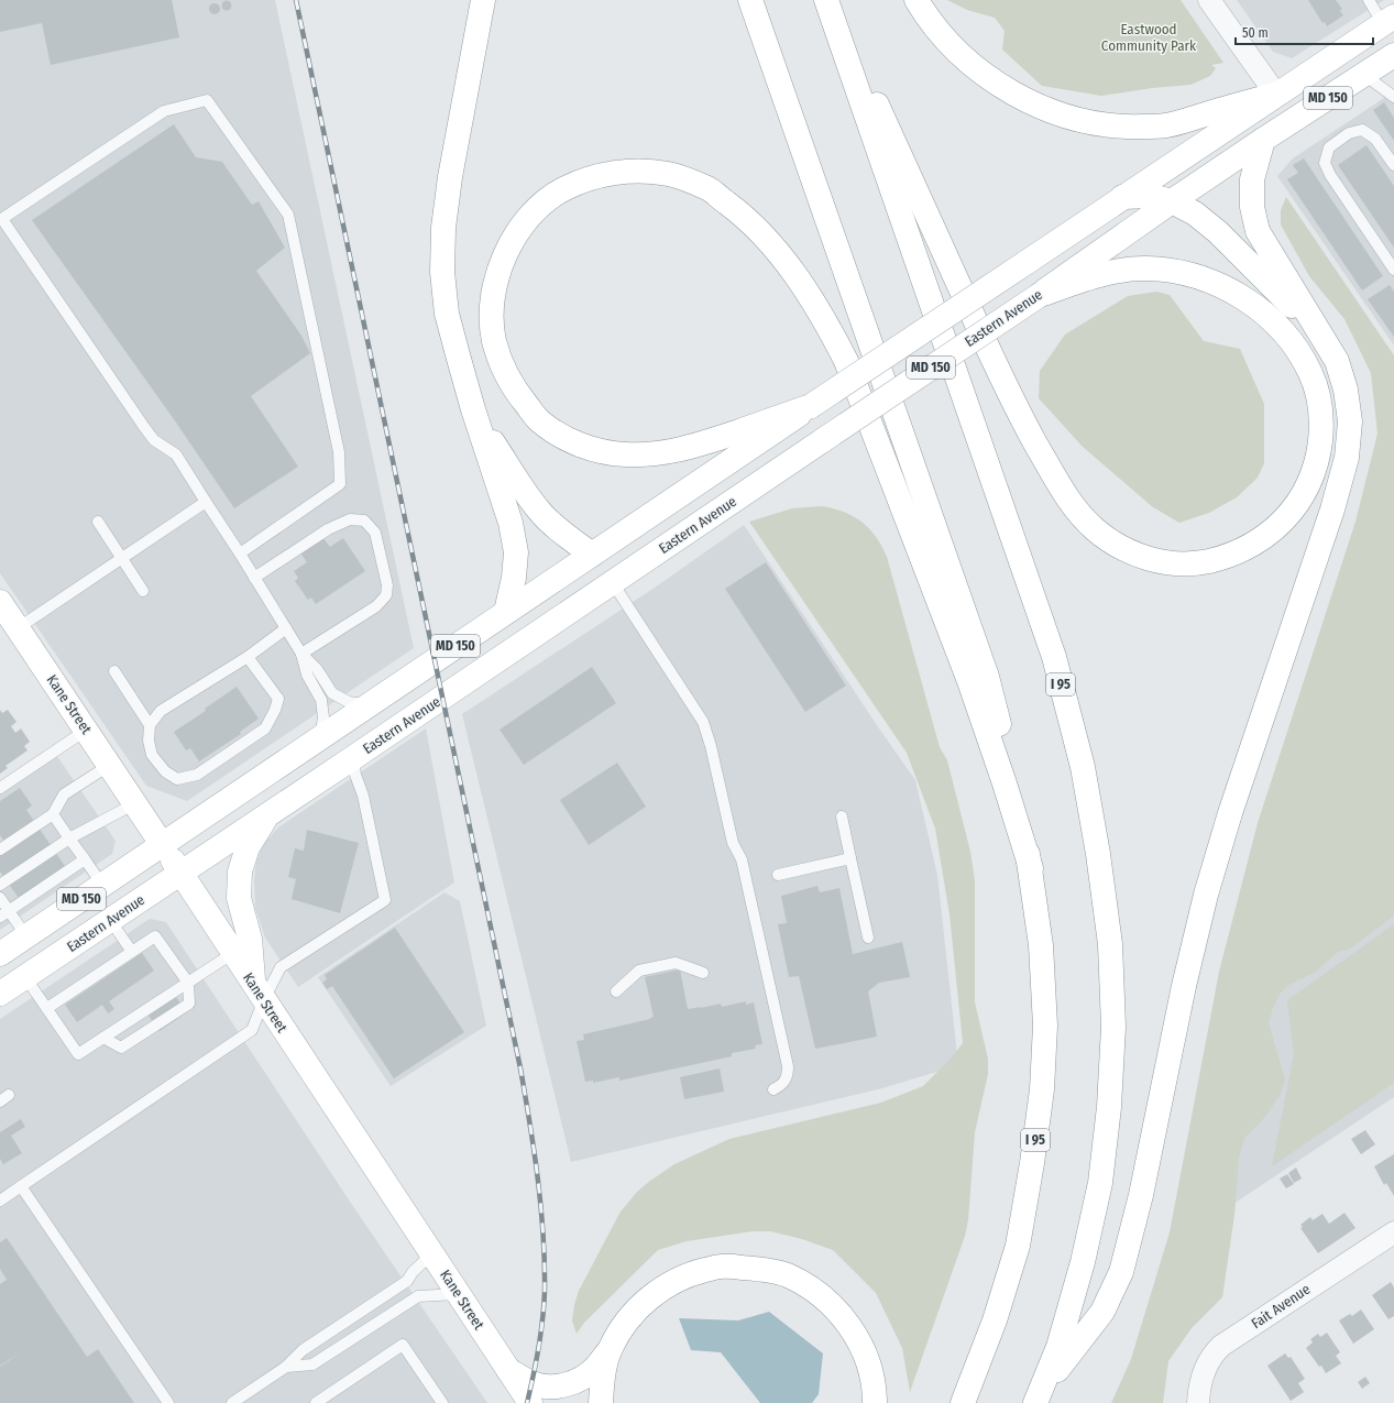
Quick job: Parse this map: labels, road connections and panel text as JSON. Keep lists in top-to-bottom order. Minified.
{"streets":{"main road":["MD 150","Eastern Avenue","I 95","Kane Street"],"street":["Fait Avenue"]},"crossings":[["MD 150","Kane Street"],["Eastern Avenue","Kane Street"]],"parks":["Eastwood Community Park"],"scale_bar":"50 m"}
